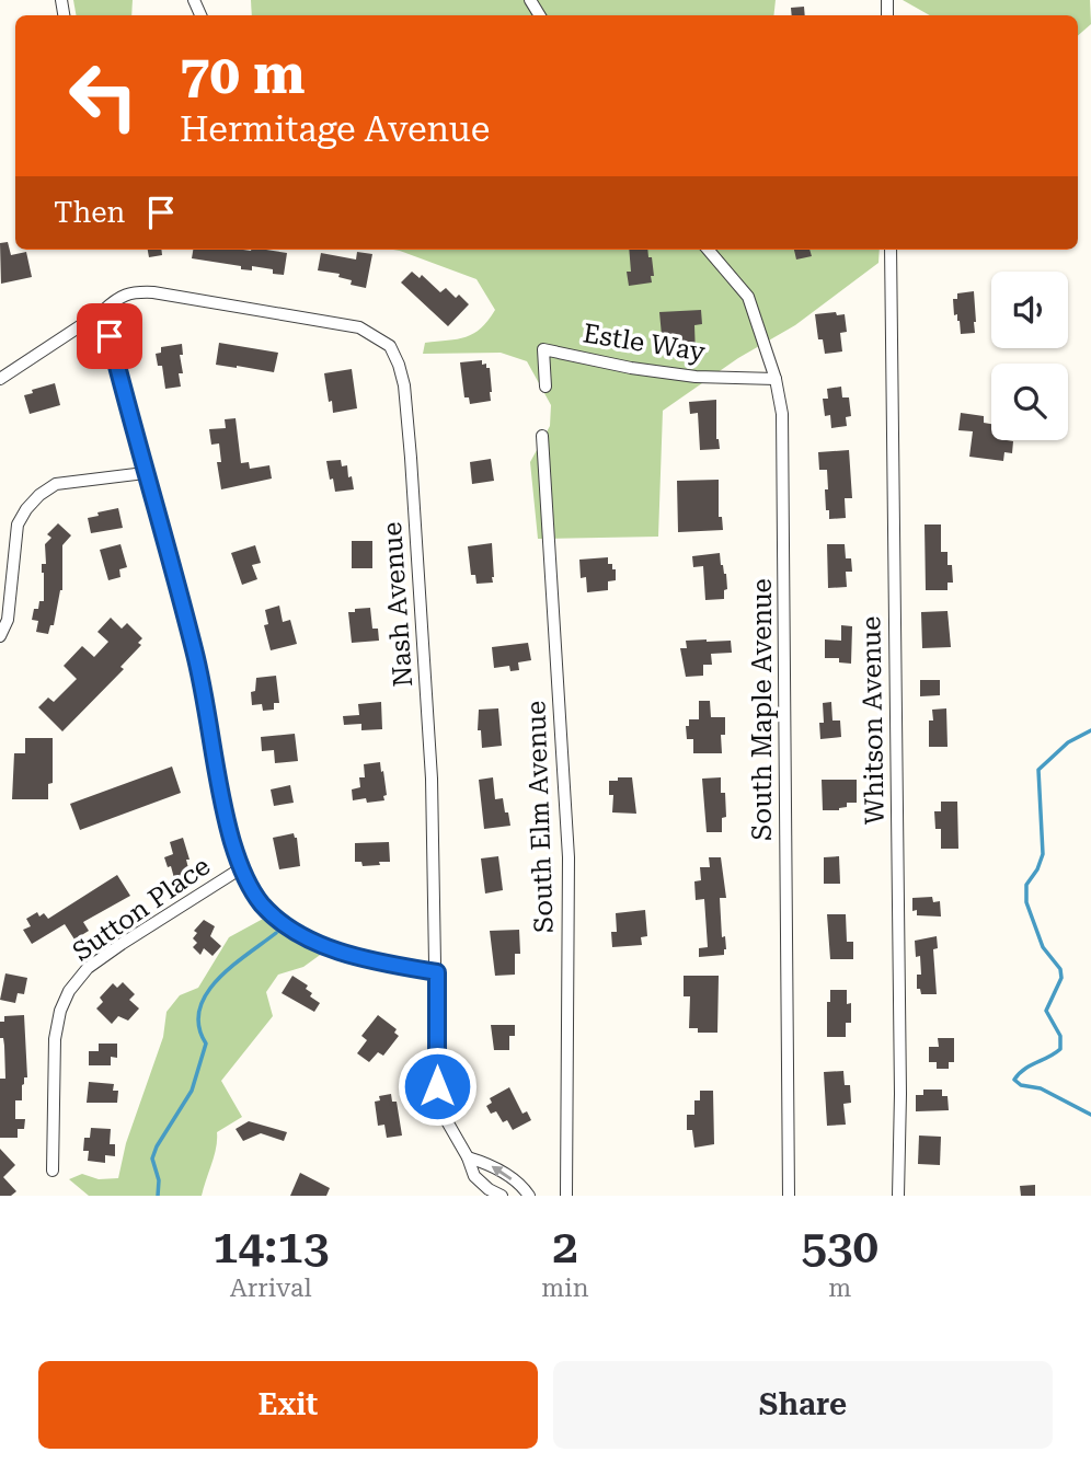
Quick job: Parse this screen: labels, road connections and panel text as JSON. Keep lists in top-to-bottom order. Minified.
{"streets":{"street":["Estle Way","Nash Avenue","South Maple Avenue","Whitson Avenue","South Elm Avenue","Sutton Place"]},"crossings":[["Estle Way","South Maple Avenue"]],"page":{"turn":["70 m","Hermitage Avenue"],"then":"Then","eta":["14:13","Arrival","2","min","530","m"],"buttons":["Exit","Share"]}}
